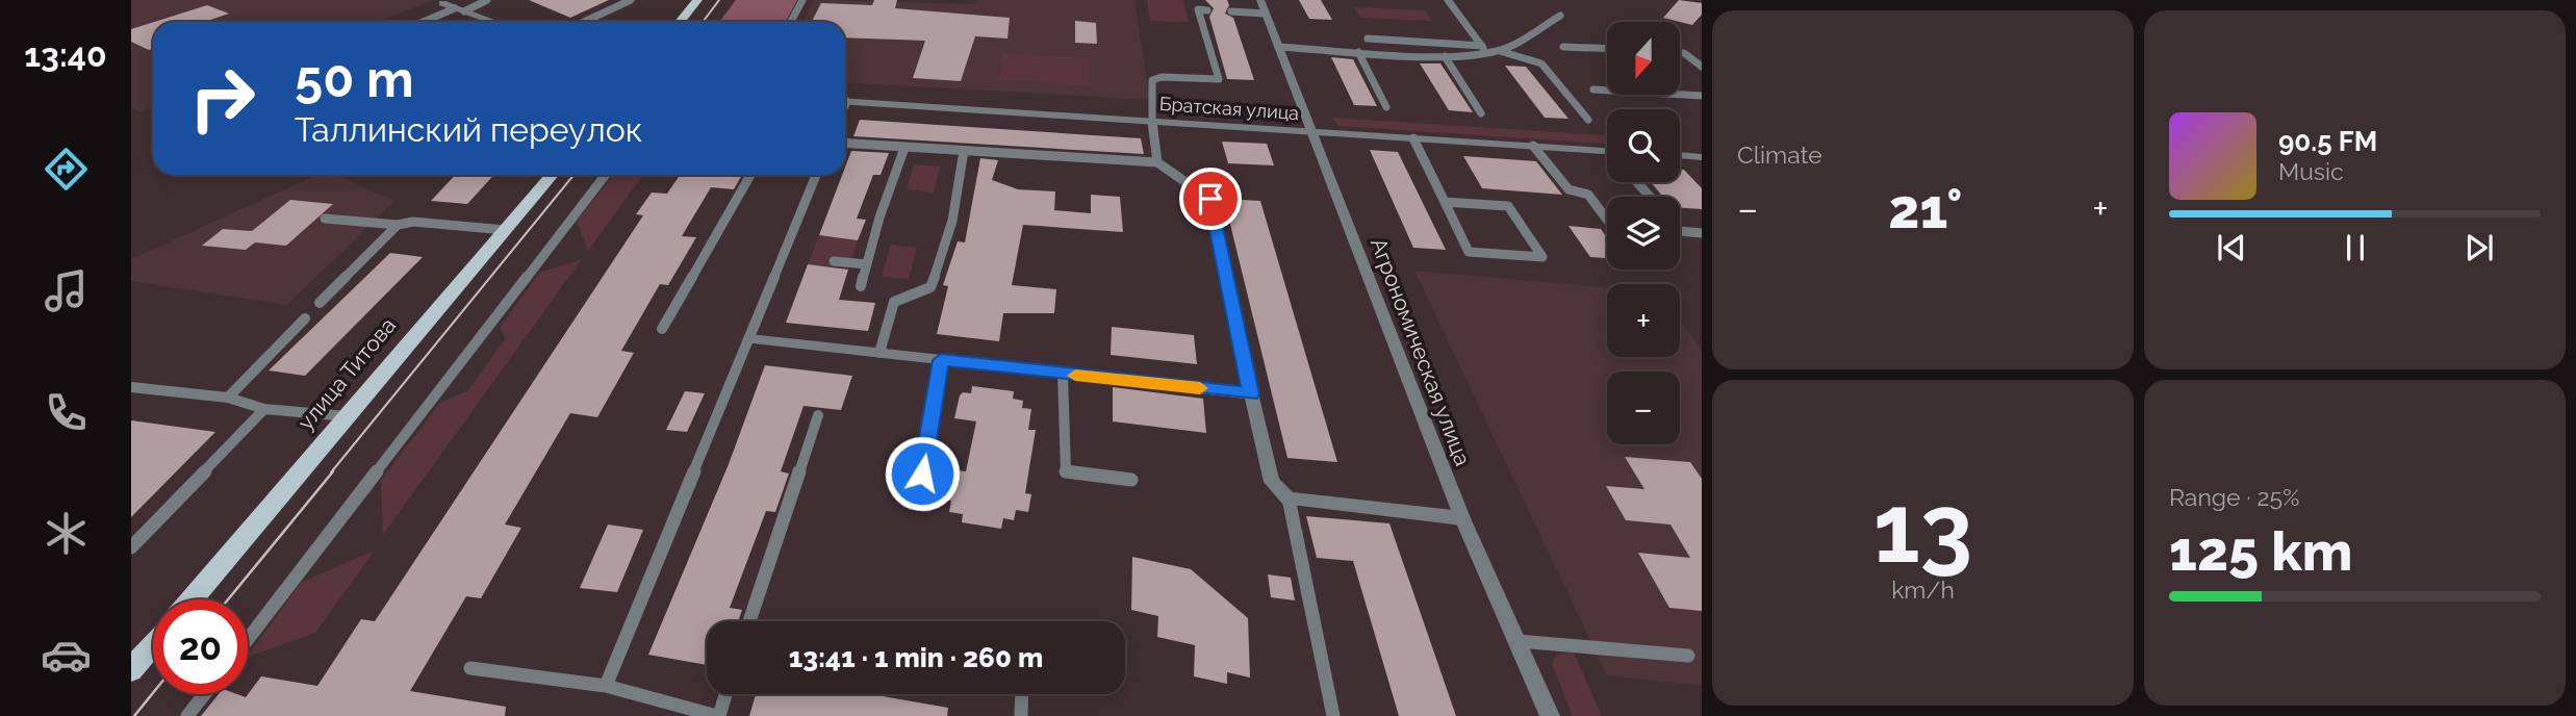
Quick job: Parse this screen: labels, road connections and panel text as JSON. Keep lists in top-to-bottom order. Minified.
{"streets":{"main road":["улица Титова"],"street":["Братская улица","Агрономическая улица"]},"crossings":[["Братская улица","Агрономическая улица"]],"north":"bottom","page":{"tabs":"13:40","tile":["Climate",["13","km/h"],["Range · 25%","125 km"]],"map_buttons":["+","−"],"turn":["50 m","Таллинский переулок"],"song":["90.5 FM","Music"],"heat":["−","21°","+"],"limit":"20","trip":"13:41 · 1 min · 260 m"}}
